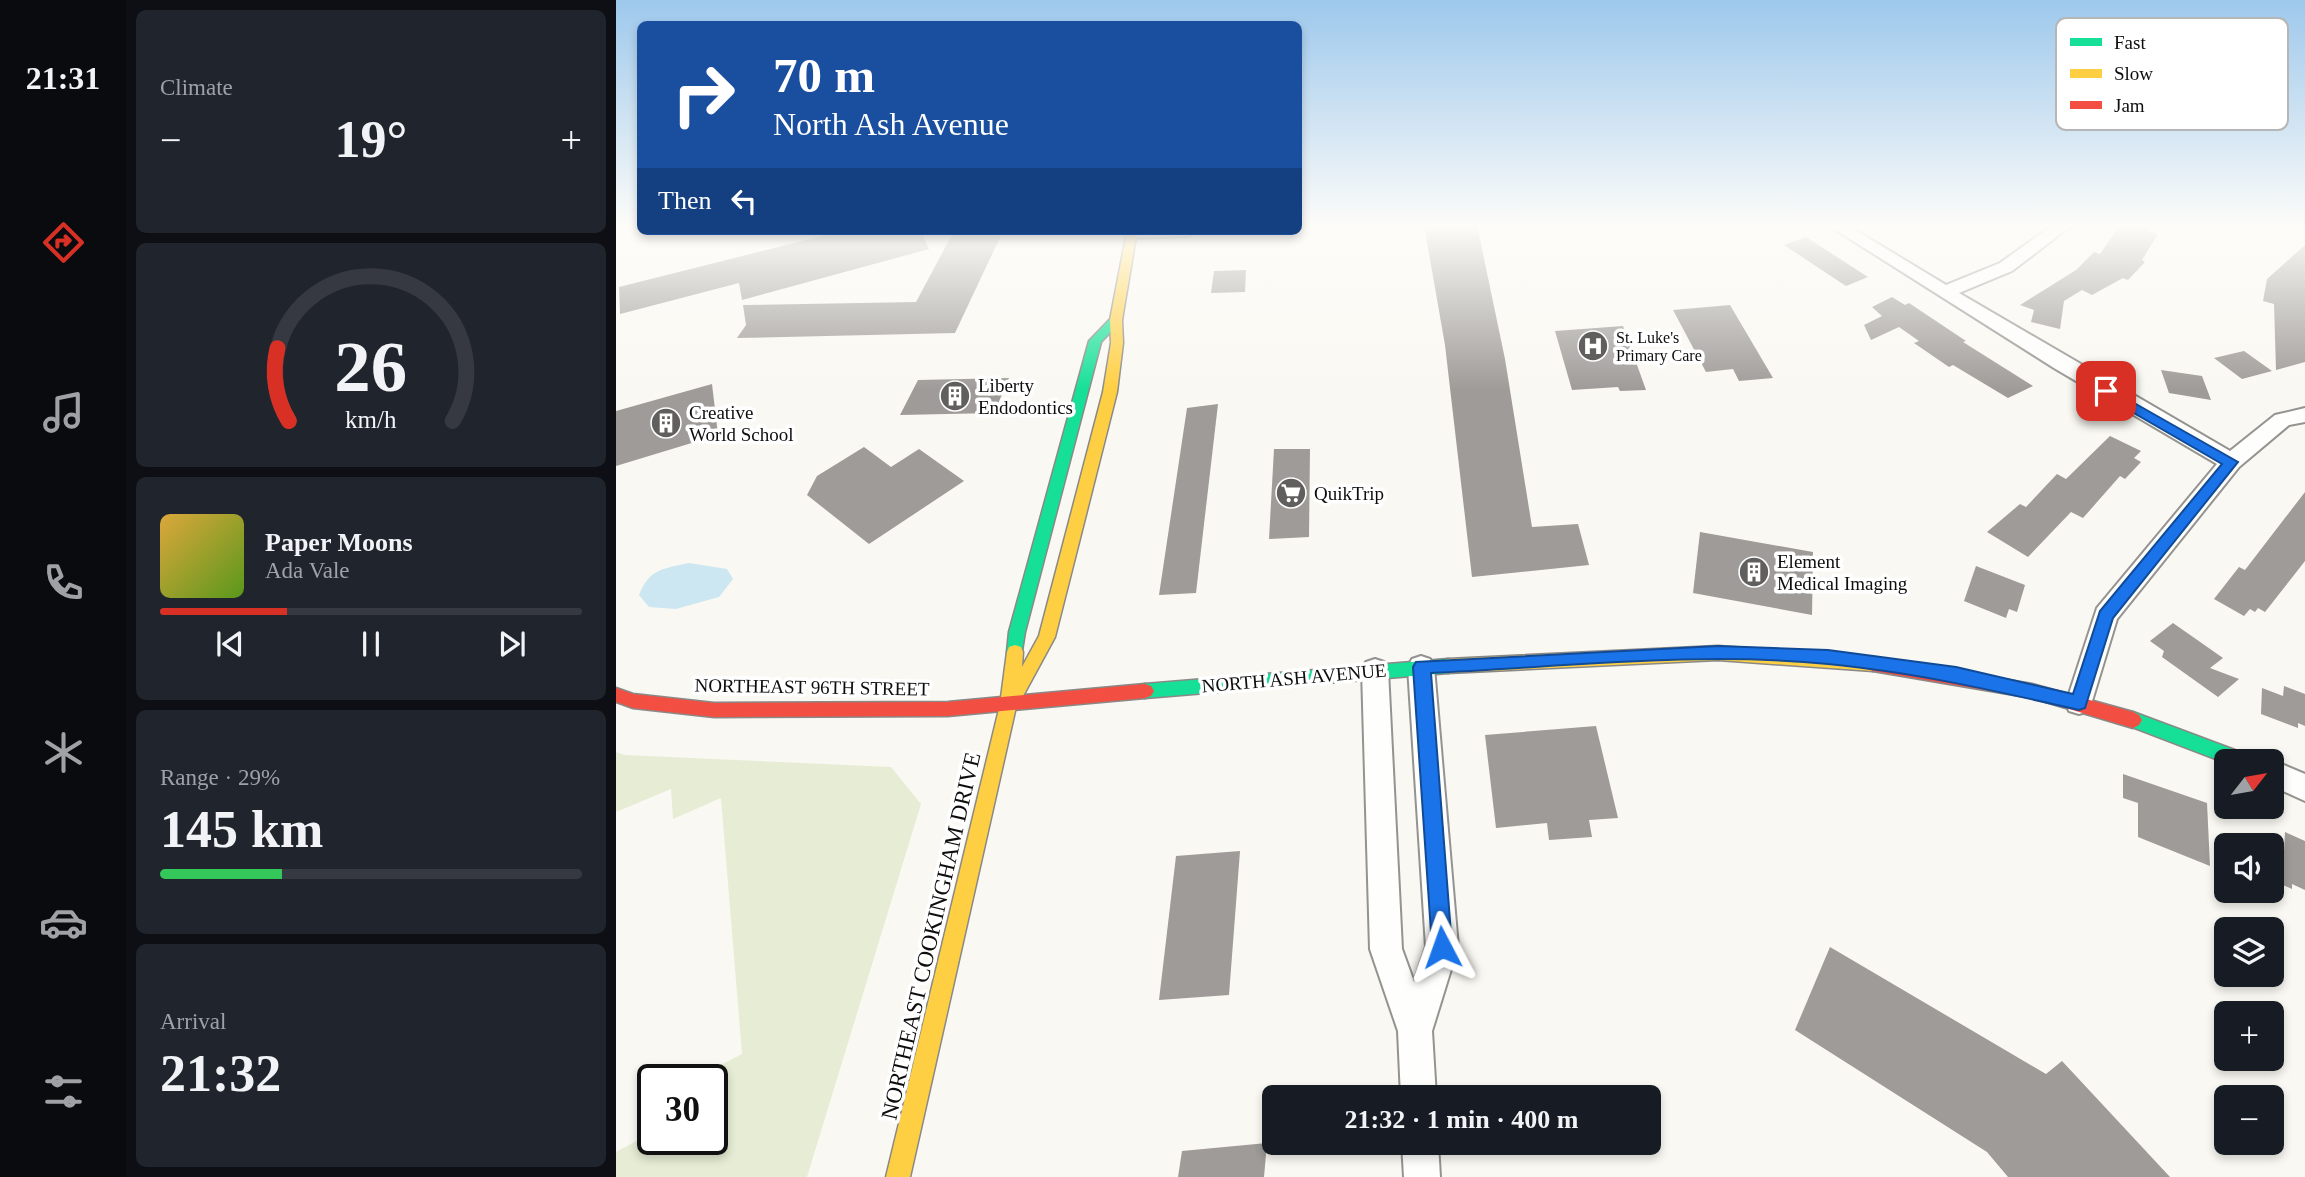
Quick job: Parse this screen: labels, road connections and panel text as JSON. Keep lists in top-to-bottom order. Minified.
{"streets":{"main road":["NORTH ASH AVENUE","NORTHEAST 96TH STREET","NORTHEAST COOKINGHAM DRIVE"]},"crossings":[["NORTH ASH AVENUE","NORTHEAST 96TH STREET"],["NORTH ASH AVENUE","NORTHEAST COOKINGHAM DRIVE"],["NORTHEAST 96TH STREET","NORTHEAST COOKINGHAM DRIVE"]],"places":{"hospital":["St. Luke's Primary Care"],"building":["Liberty Endodontics","Creative World School","Element Medical Imaging"],"supermarket":["QuikTrip"]},"legend":["Fast","Slow","Jam"],"north":"top right","page":{"tabs":"21:31","tile":["Climate",["Range · 29%","145 km"],["Arrival","21:32"]],"turn":["70 m","North Ash Avenue"],"heat":["−","19°","+"],"then":"Then","song":["Paper Moons","Ada Vale"],"map_buttons":["+","−"],"limit":"30","trip":"21:32 · 1 min · 400 m","gauge":["26","km/h"]}}
